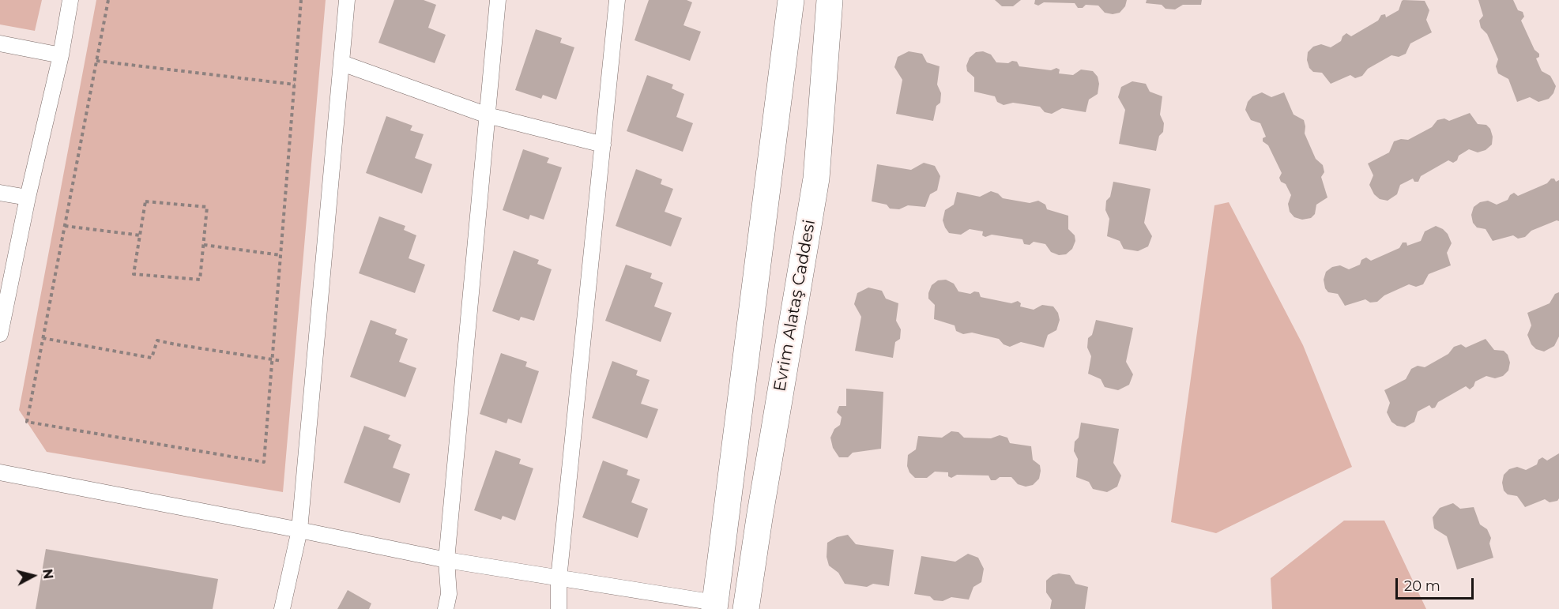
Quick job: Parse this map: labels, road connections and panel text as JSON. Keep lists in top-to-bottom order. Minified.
{"streets":{"main road":["Evrim Alataş Caddesi"]},"scale_bar":"20 m","north":"right"}
